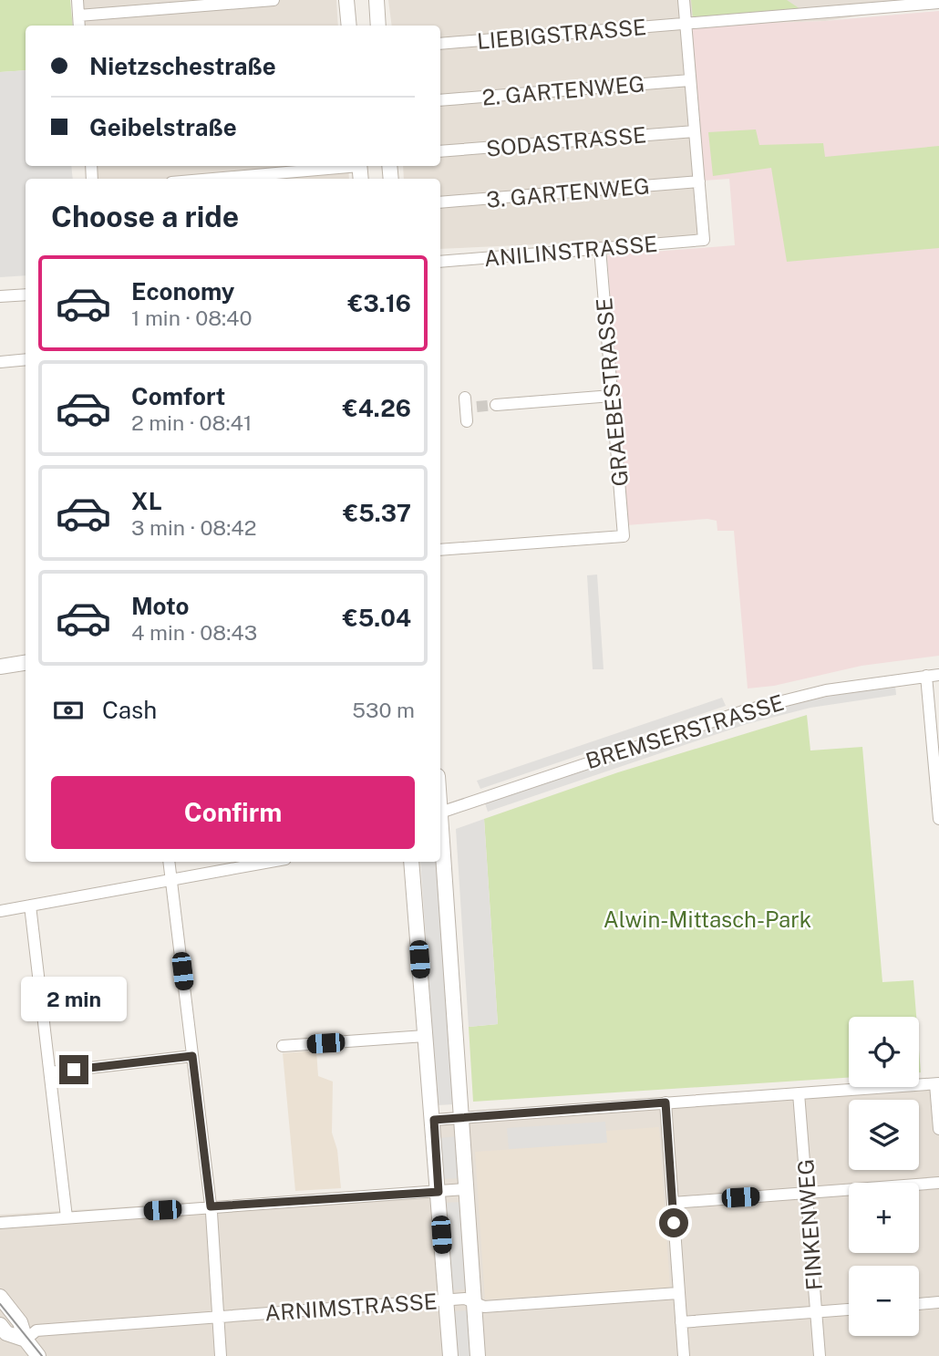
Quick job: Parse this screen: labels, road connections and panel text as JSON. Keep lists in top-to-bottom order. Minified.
{"streets":{"street":["LIEBIGSTRASSE","2. GARTENWEG","SODASTRASSE","3. GARTENWEG","ANILINSTRASSE","GRAEBESTRASSE","BREMSERSTRASSE","FINKENWEG","ARNIMSTRASSE"]},"crossings":[["3. GARTENWEG","ANILINSTRASSE"],["ANILINSTRASSE","GRAEBESTRASSE"]],"parks":["Alwin-Mittasch-Park"],"page":{"banner":["Nietzschestraße","Geibelstraße"],"heading":"Choose a ride","list":[{"name":"Economy","note":"1 min · 08:40","value":"€3.16"},{"name":"Comfort","note":"2 min · 08:41","value":"€4.26"},{"name":"XL","note":"3 min · 08:42","value":"€5.37"},{"name":"Moto","note":"4 min · 08:43","value":"€5.04"}],"pay":["Cash","530 m"],"buttons":"Confirm","bubble":"2 min","map_buttons":["+","−"]}}
